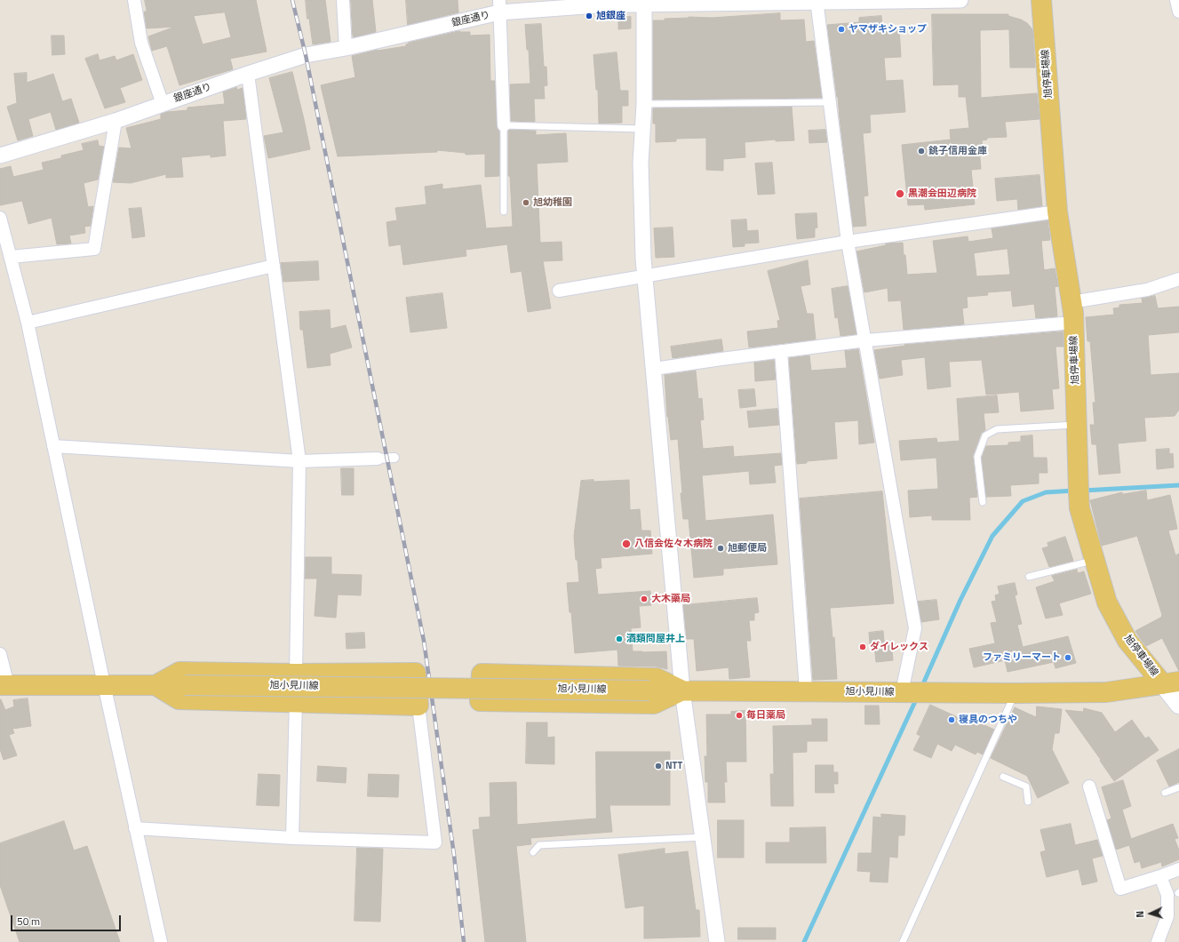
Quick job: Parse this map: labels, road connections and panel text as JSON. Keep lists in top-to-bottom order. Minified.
{"streets":{"main road":["旭停車場線","旭小見川線"],"street":["銀座通り"]},"crossings":[["旭停車場線","旭小見川線"]],"places":["旭銀座","ヤマザキショップ","銚子信用金庫","黒潮会田辺病院","旭幼稚園","八信会佐々木病院","旭郵便局","大木藥局","酒類問屋井上","ダイレックス","ファミリーマート","毎日薬局","寝具のつちや","NTT"],"scale_bar":"50 m","north":"left"}
